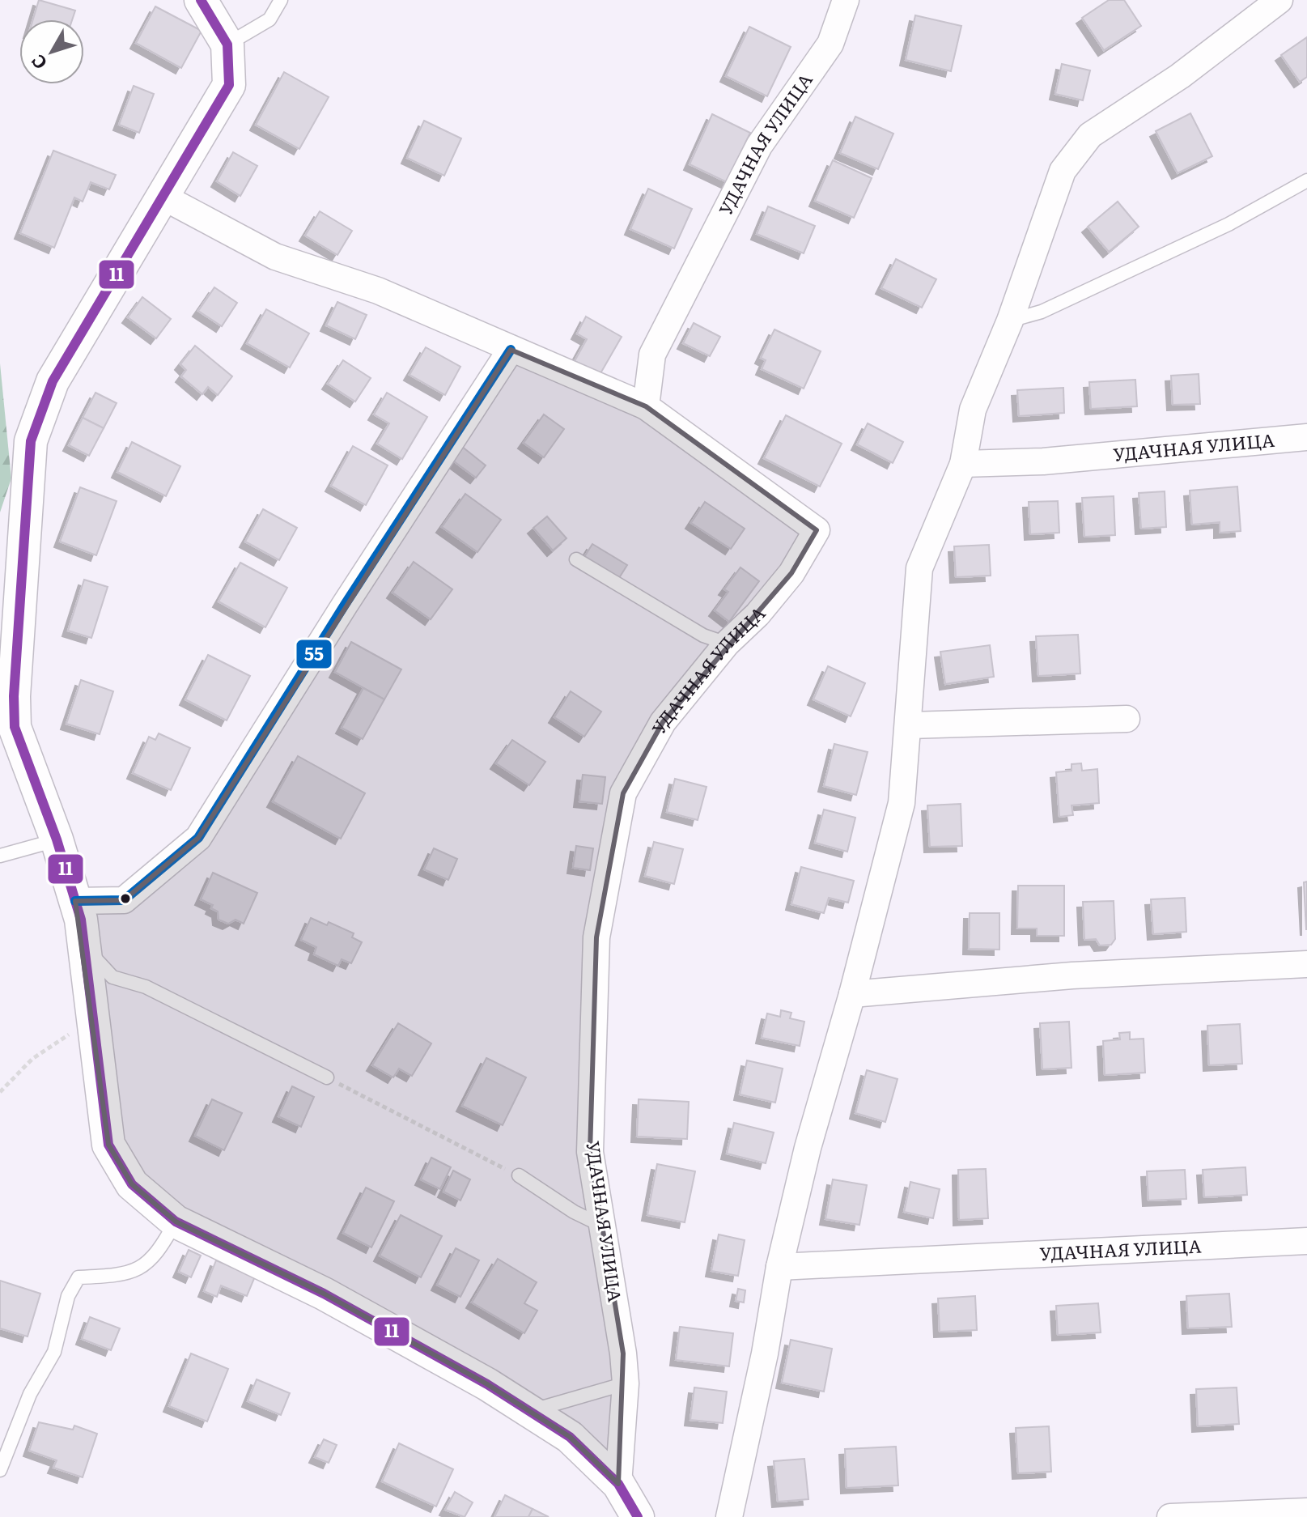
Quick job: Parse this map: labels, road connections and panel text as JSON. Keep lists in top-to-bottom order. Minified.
{"streets":{"street":["УДАЧНАЯ УЛИЦА"]},"lines":["transit line 11","transit line 55"],"north":"bottom left"}
